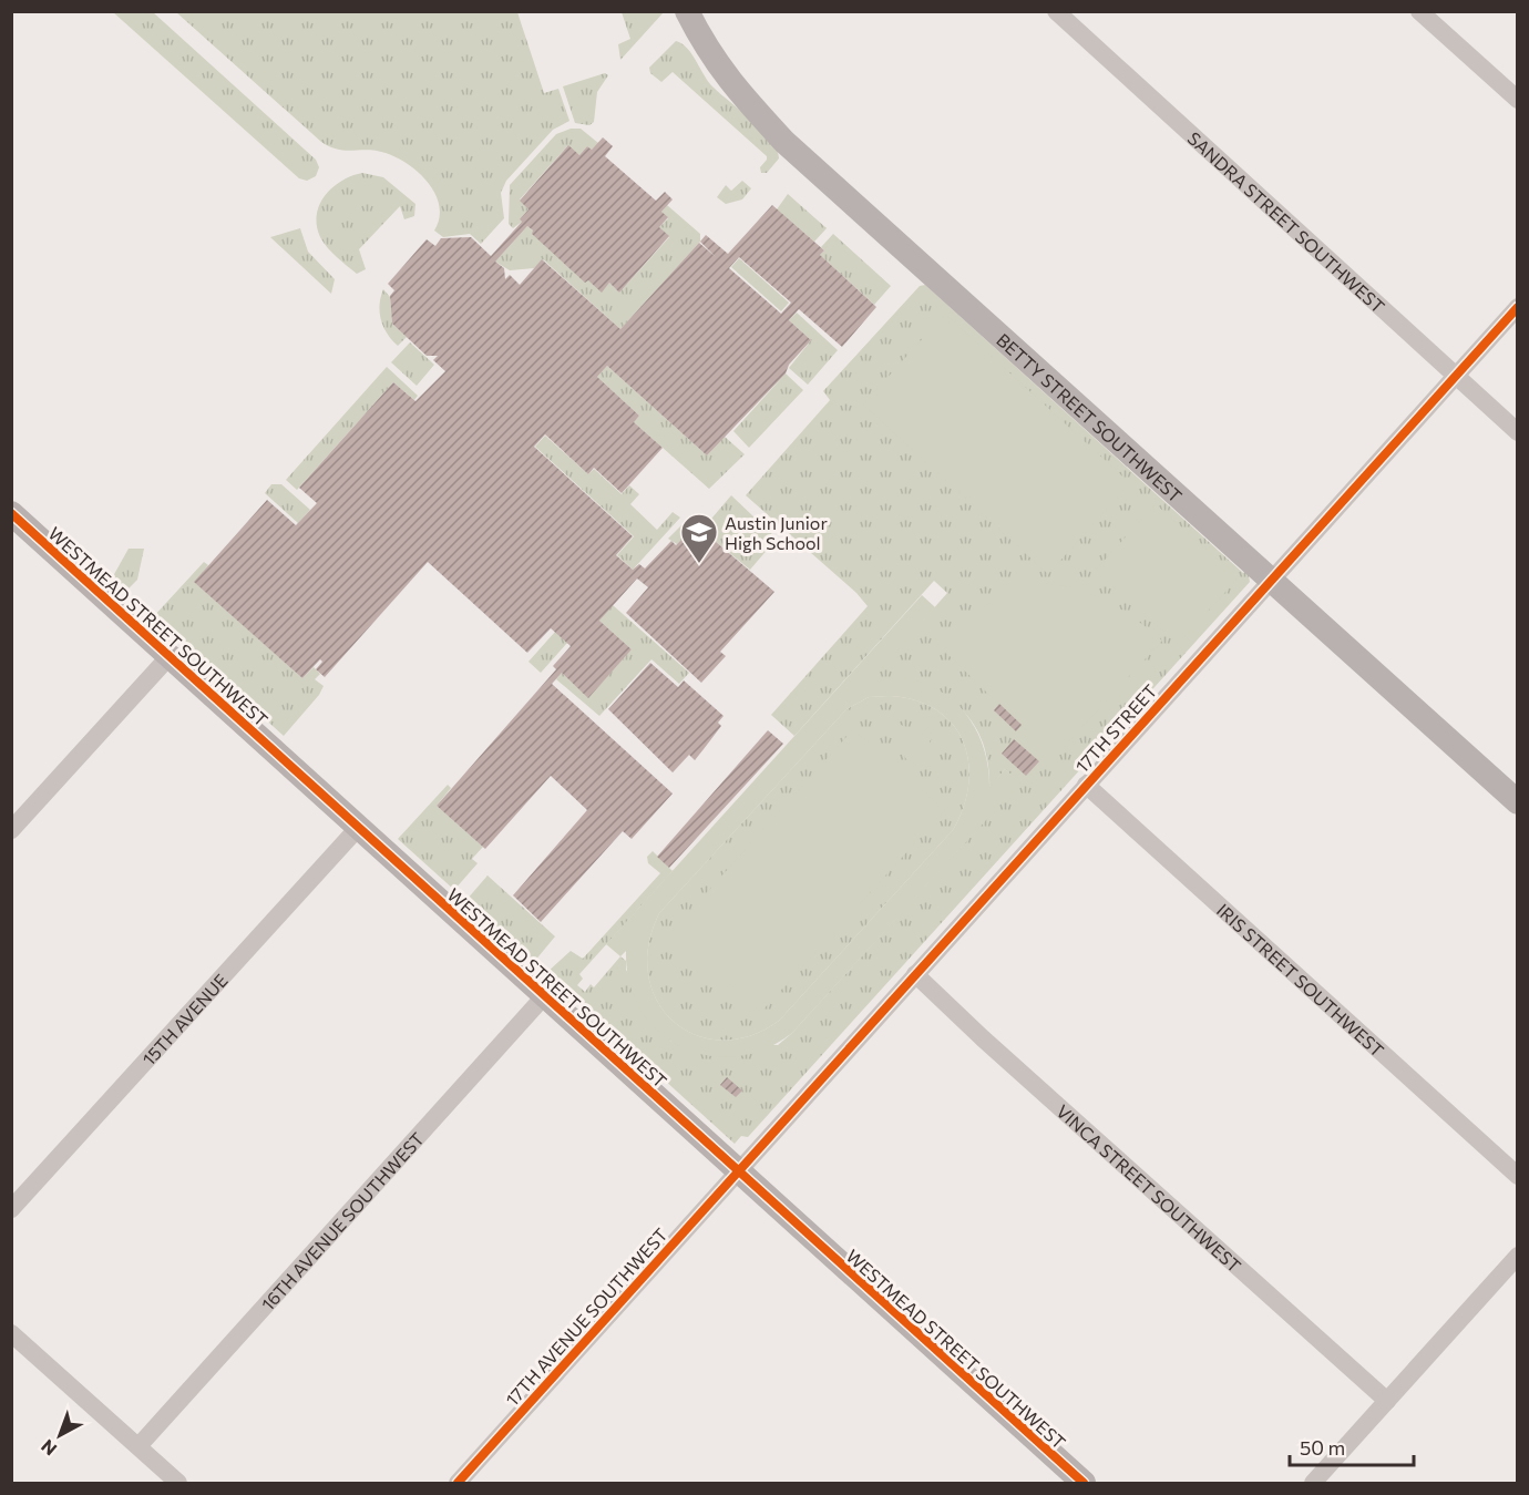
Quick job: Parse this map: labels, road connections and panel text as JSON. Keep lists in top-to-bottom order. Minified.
{"streets":{"street":["SANDRA STREET SOUTHWEST","BETTY STREET SOUTHWEST","WESTMEAD STREET SOUTHWEST","17TH STREET","IRIS STREET SOUTHWEST","15TH AVENUE","VINCA STREET SOUTHWEST","16TH AVENUE SOUTHWEST","17TH AVENUE SOUTHWEST"]},"crossings":[["SANDRA STREET SOUTHWEST","17TH STREET"],["BETTY STREET SOUTHWEST","17TH STREET"],["WESTMEAD STREET SOUTHWEST","17TH STREET"],["WESTMEAD STREET SOUTHWEST","15TH AVENUE"],["WESTMEAD STREET SOUTHWEST","16TH AVENUE SOUTHWEST"],["WESTMEAD STREET SOUTHWEST","17TH AVENUE SOUTHWEST"],["17TH STREET","IRIS STREET SOUTHWEST"],["17TH STREET","VINCA STREET SOUTHWEST"],["17TH STREET","17TH AVENUE SOUTHWEST"]],"places":{"school or university":["Austin Junior High School"]},"scale_bar":"50 m","north":"bottom left"}
